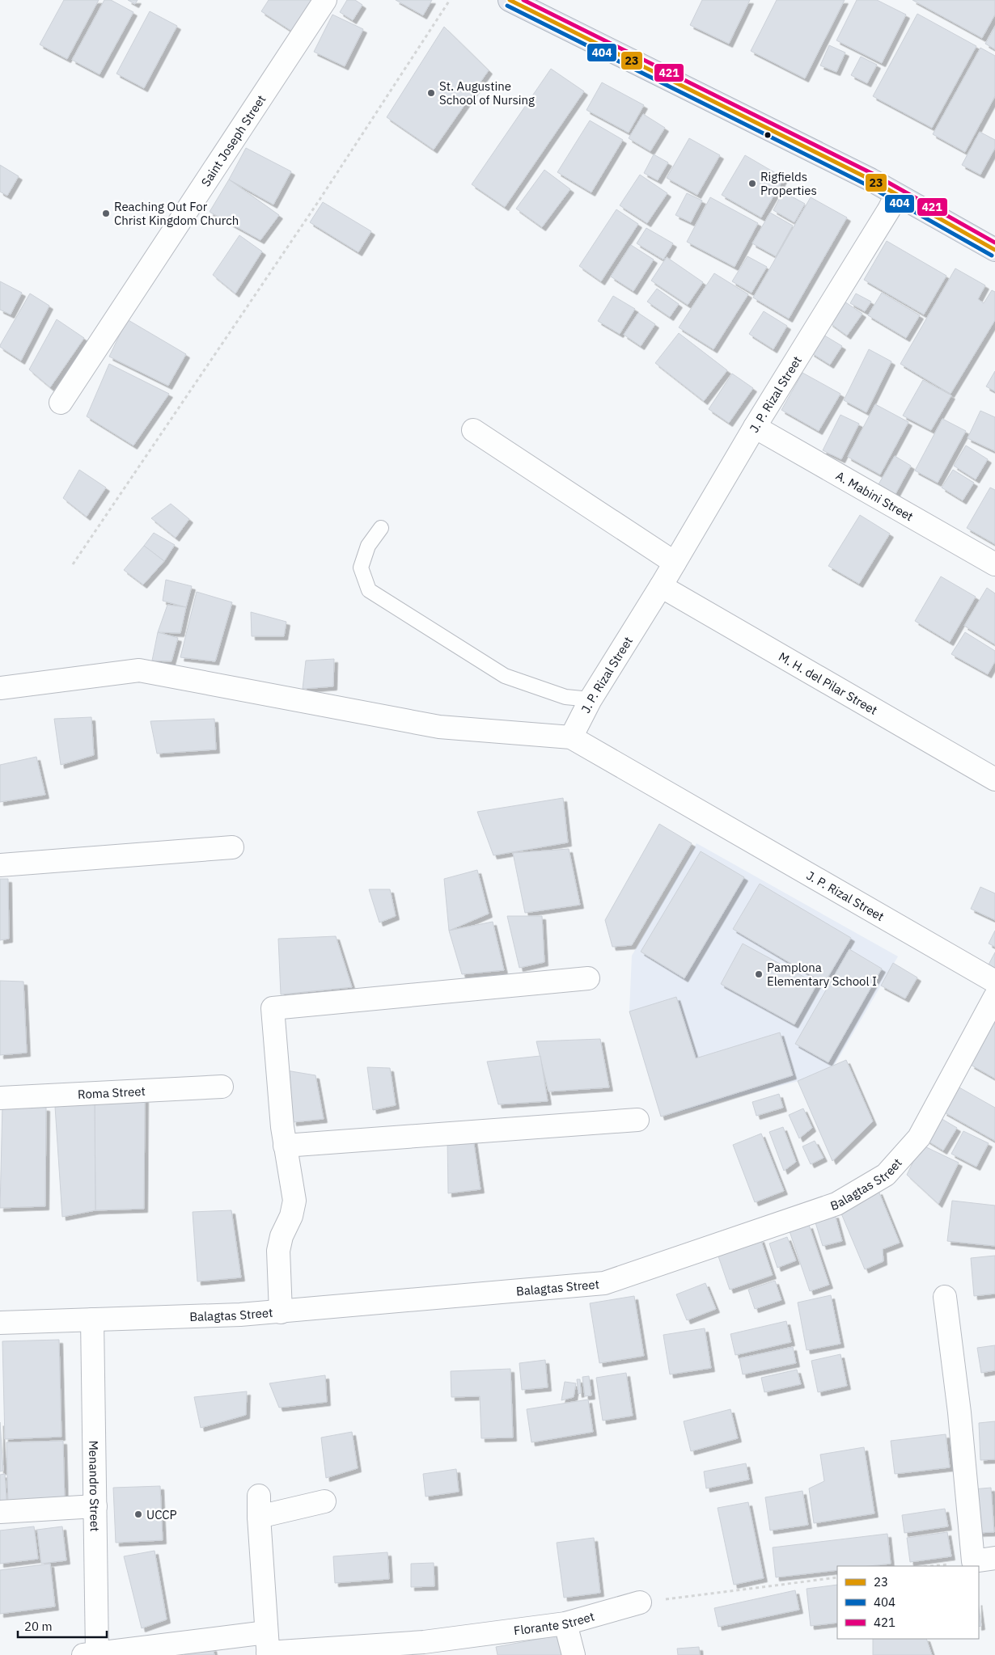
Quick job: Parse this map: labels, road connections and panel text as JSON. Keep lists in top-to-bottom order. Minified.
{"streets":{"street":["Saint Joseph Street","J. P. Rizal Street","A. Mabini Street","M. H. del Pilar Street","Roma Street","Balagtas Street","Menandro Street","Florante Street"]},"crossings":[["J. P. Rizal Street","A. Mabini Street"],["J. P. Rizal Street","M. H. del Pilar Street"],["Balagtas Street","Menandro Street"],["Menandro Street","Florante Street"]],"places":["St. Augustine School of Nursing","Rigfields Properties","Reaching Out For Christ Kingdom Church","Pamplona Elementary School I","UCCP"],"lines":["transit line 23","transit line 421","transit line 404"],"legend":["23","404","421"],"scale_bar":"20 m"}
